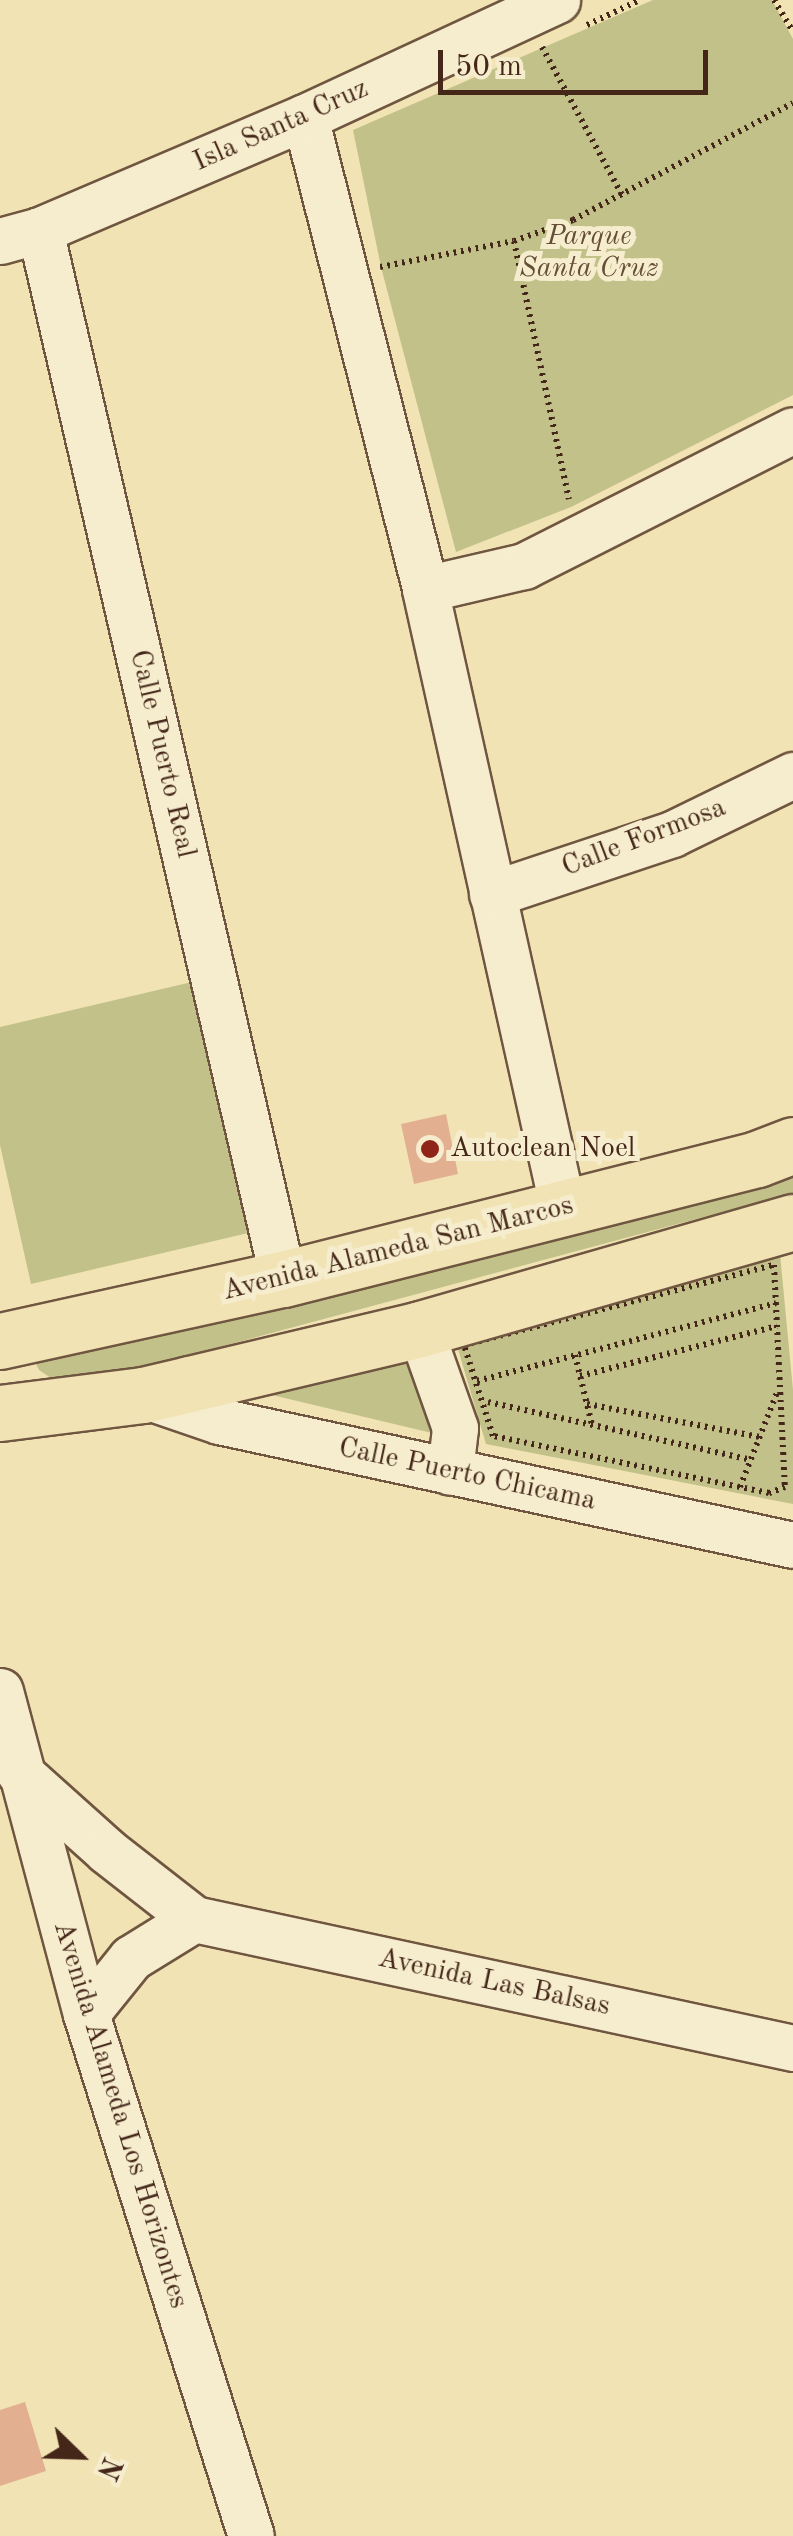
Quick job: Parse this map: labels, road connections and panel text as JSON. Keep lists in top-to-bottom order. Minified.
{"streets":{"main road":["Avenida Alameda San Marcos"],"street":["Isla Santa Cruz","Calle Puerto Real","Calle Formosa","Calle Puerto Chicama","Avenida Las Balsas","Avenida Alameda Los Horizontes"]},"crossings":[["Isla Santa Cruz","Calle Puerto Real"],["Calle Puerto Real","Avenida Alameda San Marcos"],["Avenida Las Balsas","Avenida Alameda Los Horizontes"]],"parks":["Parque Santa Cruz"],"places":["Autoclean Noel"],"scale_bar":"50 m","north":"bottom right"}
